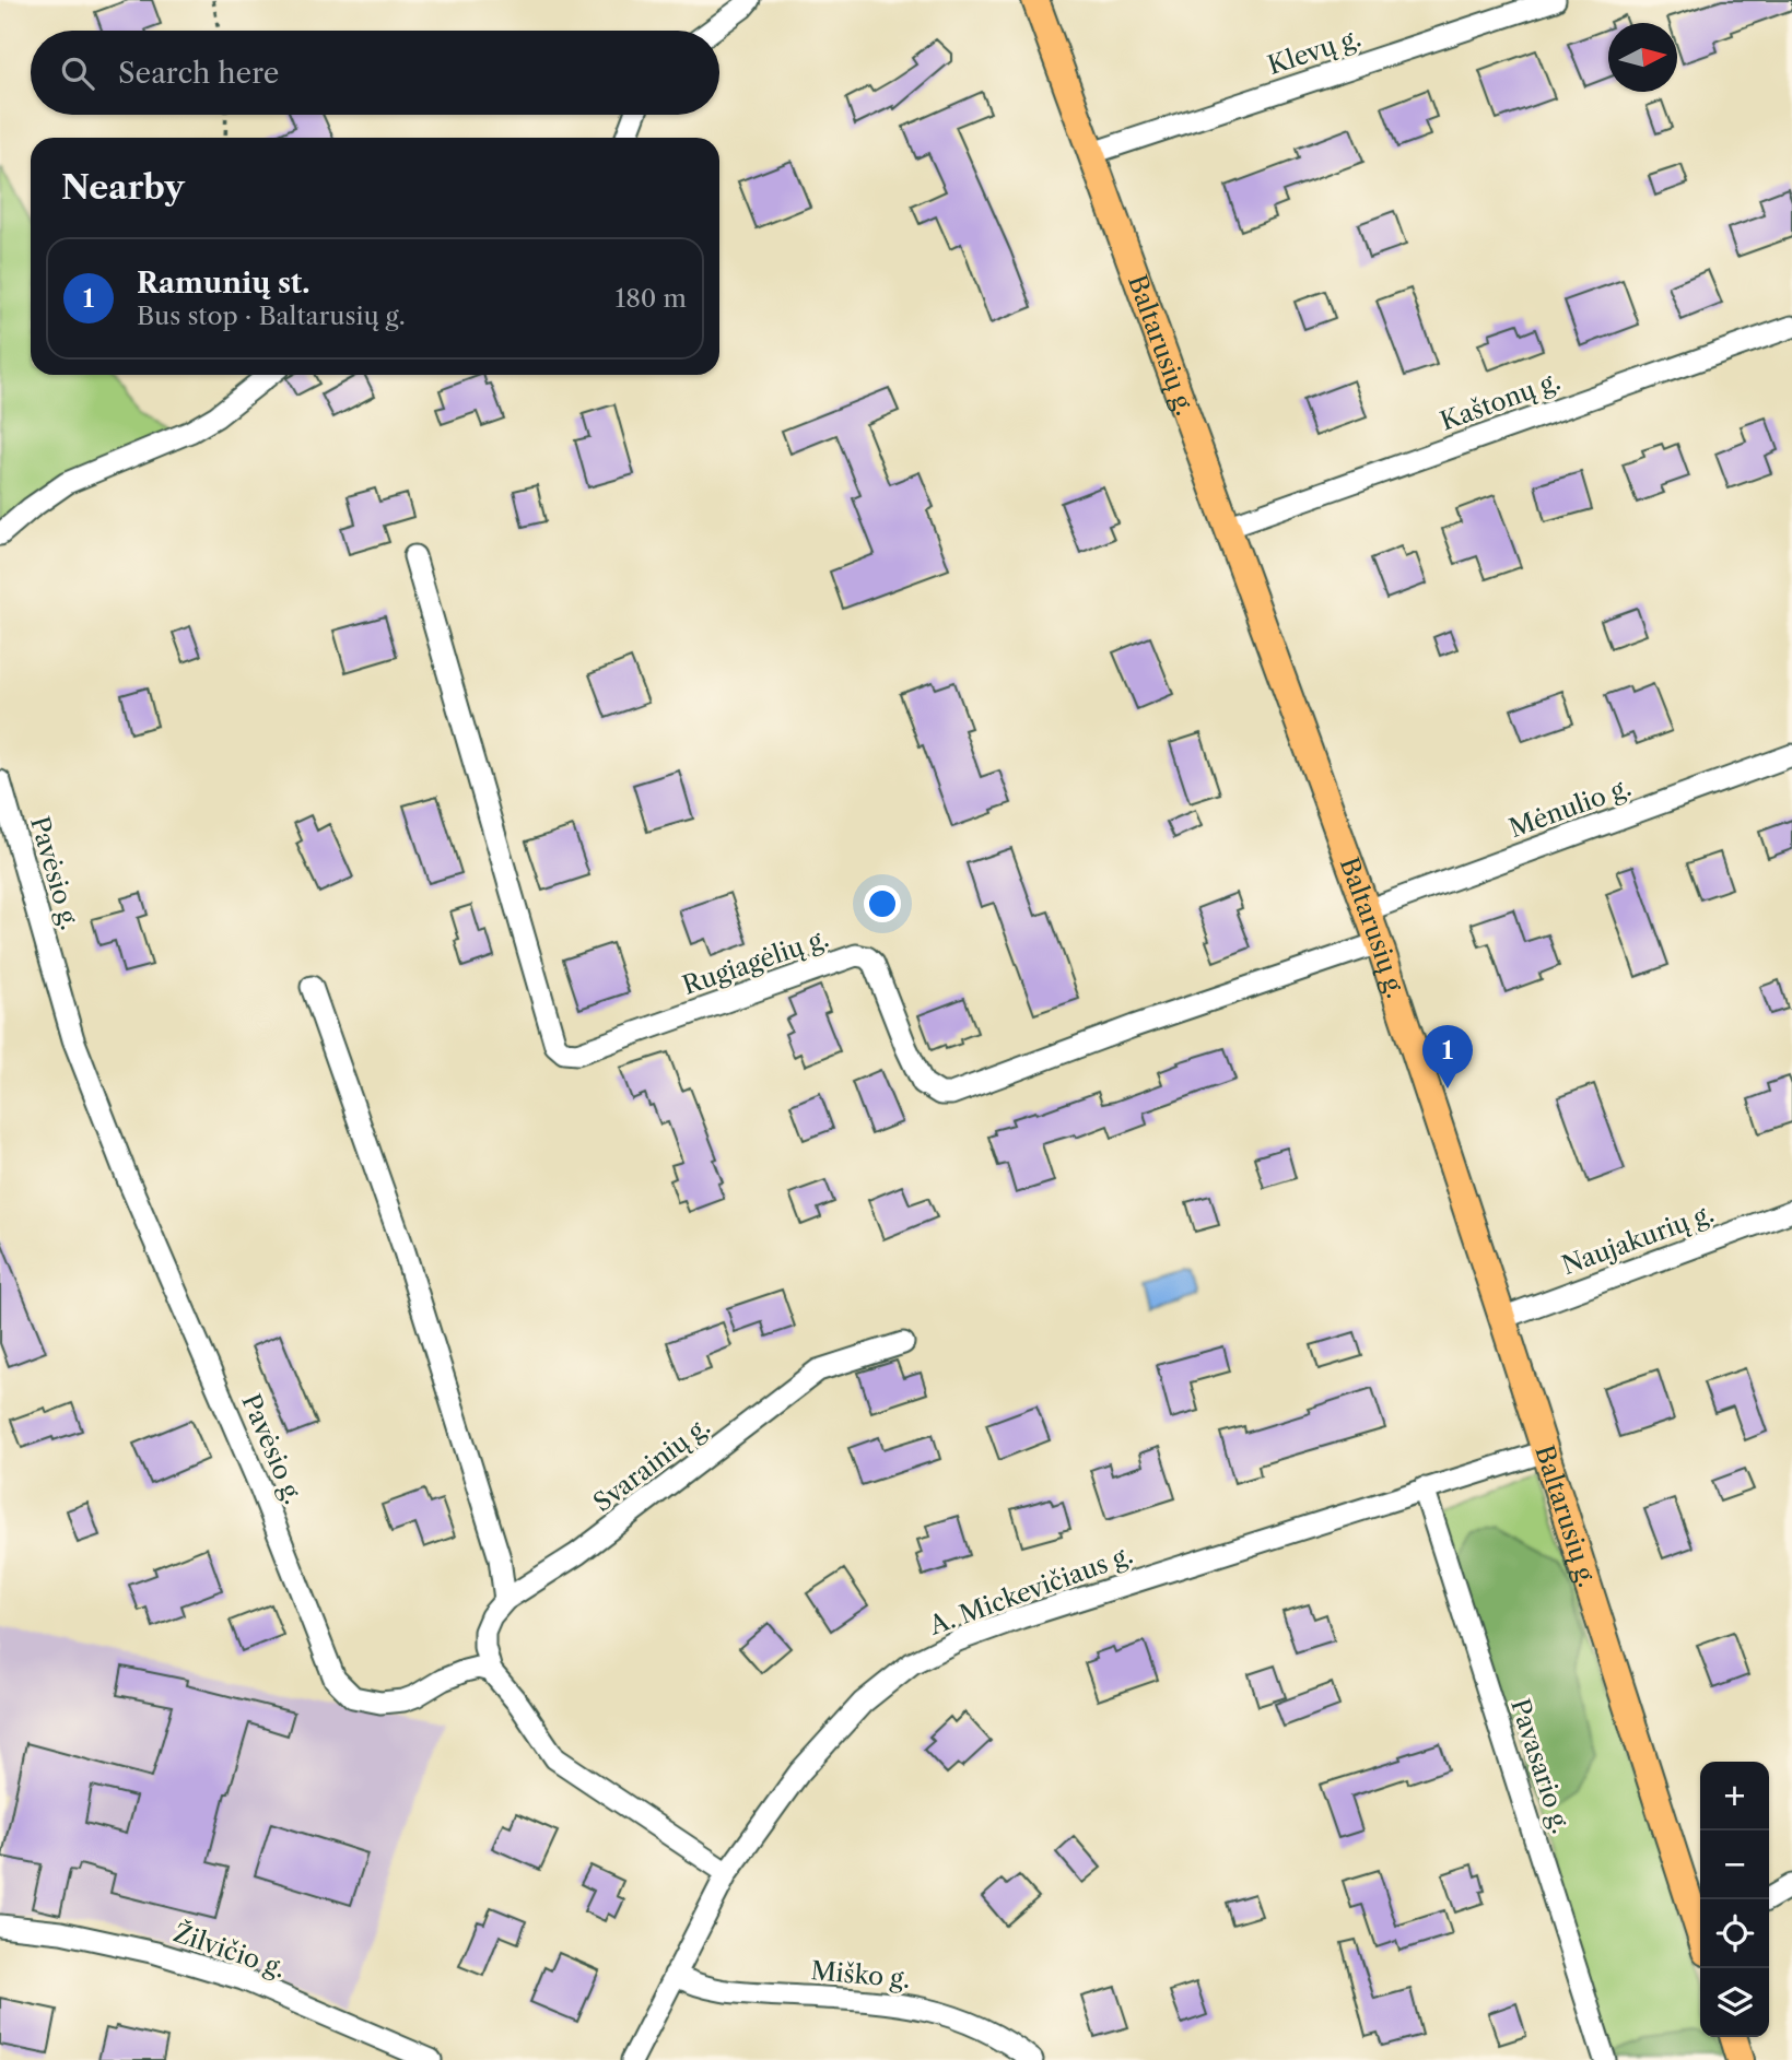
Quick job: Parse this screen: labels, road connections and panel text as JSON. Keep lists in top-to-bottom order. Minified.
{"streets":{"main road":["Baltarusių g."],"street":["Klevų g.","Kaštonų g.","Mėnulio g.","Pavėsio g.","Rugiagėlių g.","Naujakurių g.","Svarainių g.","A. Mickevičiaus g.","Pavasario g.","Žilvičio g.","Miško g."]},"crossings":[["Klevų g.","Baltarusių g."],["Baltarusių g.","Kaštonų g."],["Baltarusių g.","Mėnulio g."],["Baltarusių g.","Rugiagėlių g."],["Baltarusių g.","Naujakurių g."],["Baltarusių g.","A. Mickevičiaus g."],["Pavėsio g.","Svarainių g."],["A. Mickevičiaus g.","Pavasario g."],["A. Mickevičiaus g.","Miško g."]],"north":"right","page":{"search":"Search here","heading":"Nearby","list":[{"mark":"1","name":"Ramunių st.","note":"Bus stop · Baltarusių g.","value":"180 m"}],"pins":"1","map_buttons":["+","−"]}}
